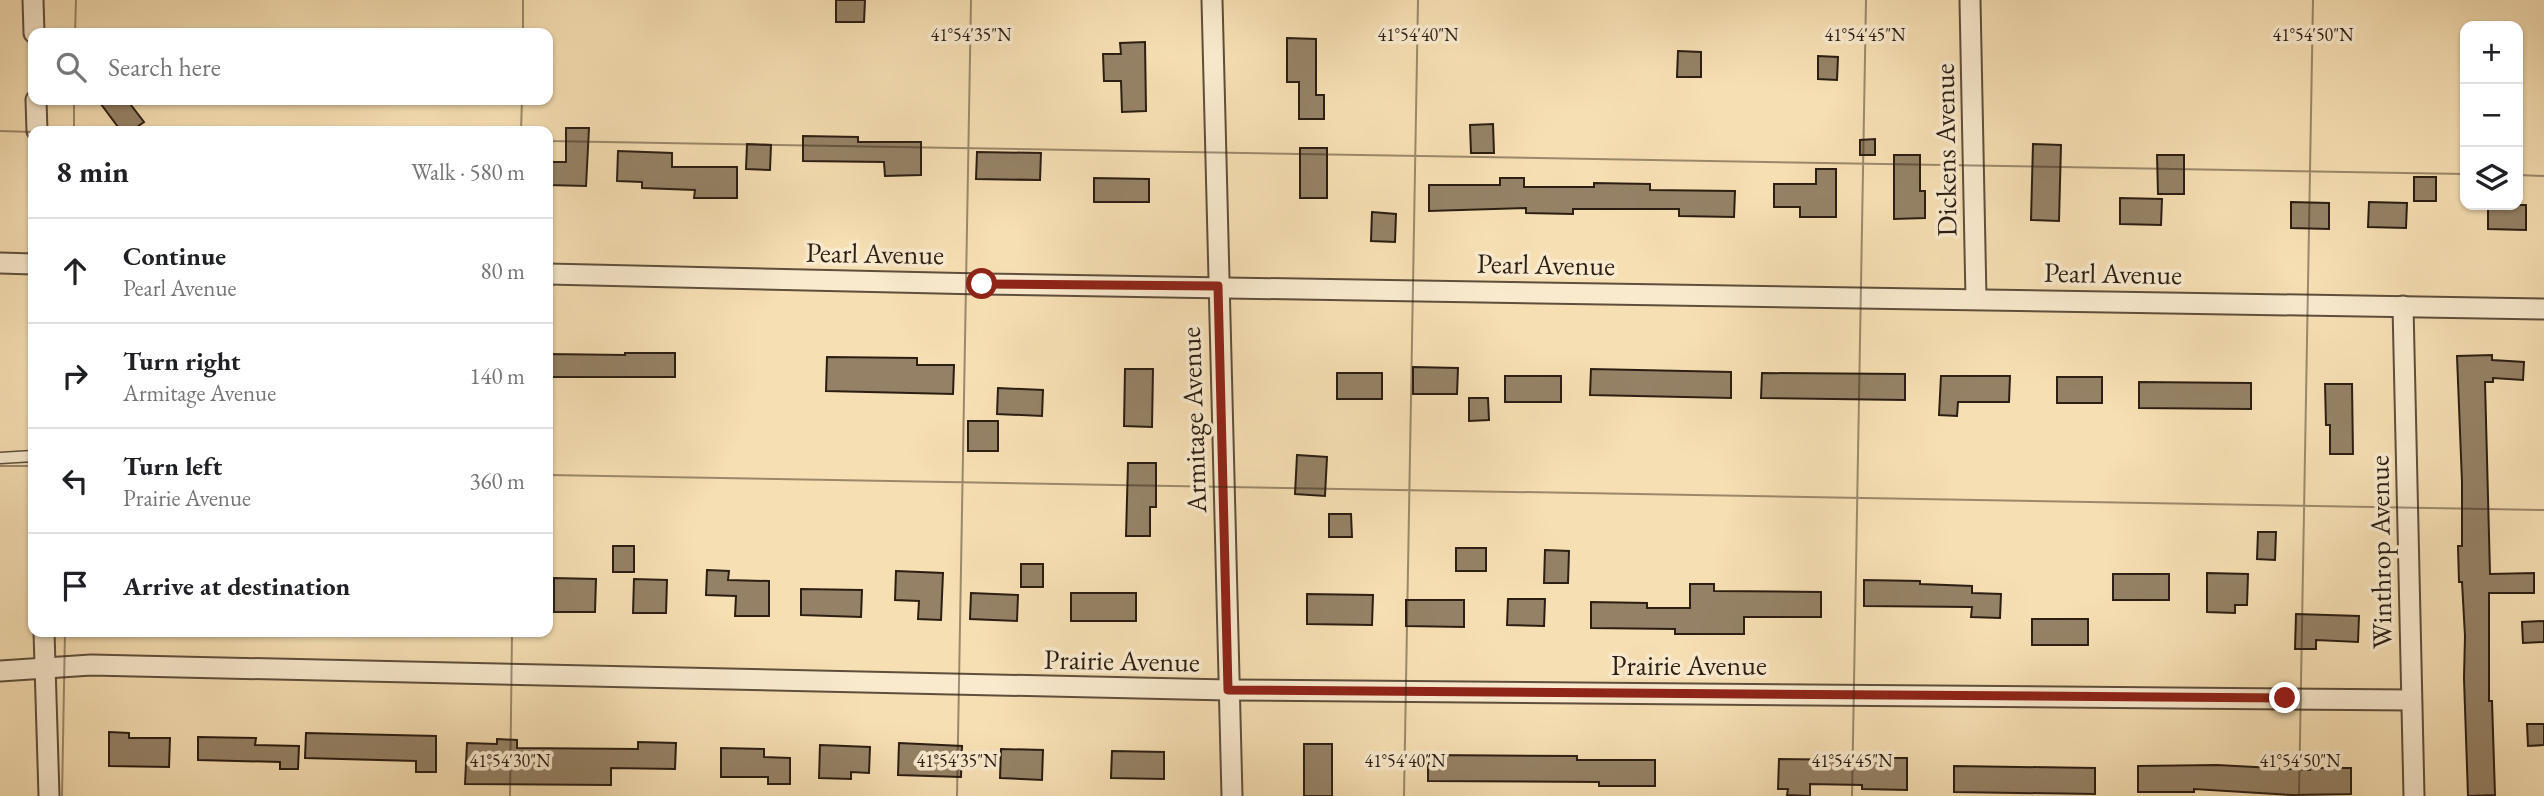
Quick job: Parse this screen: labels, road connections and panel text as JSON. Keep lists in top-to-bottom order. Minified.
{"streets":{"street":["Dickens Avenue","Pearl Avenue","Armitage Avenue","Winthrop Avenue","Prairie Avenue"]},"crossings":[["Dickens Avenue","Pearl Avenue"],["Pearl Avenue","Armitage Avenue"],["Pearl Avenue","Winthrop Avenue"],["Armitage Avenue","Prairie Avenue"],["Winthrop Avenue","Prairie Avenue"]],"page":{"map_buttons":["+","−"],"search":"Search here","heading":["8 min","Walk · 580 m"],"list":[["Continue","Pearl Avenue","80 m"],["Turn right","Armitage Avenue","140 m"],["Turn left","Prairie Avenue","360 m"],"Arrive at destination"]},"coordinates":["41°54'35\"N","41°54'40\"N","41°54'45\"N","41°54'50\"N","41°54'30\"N"]}
